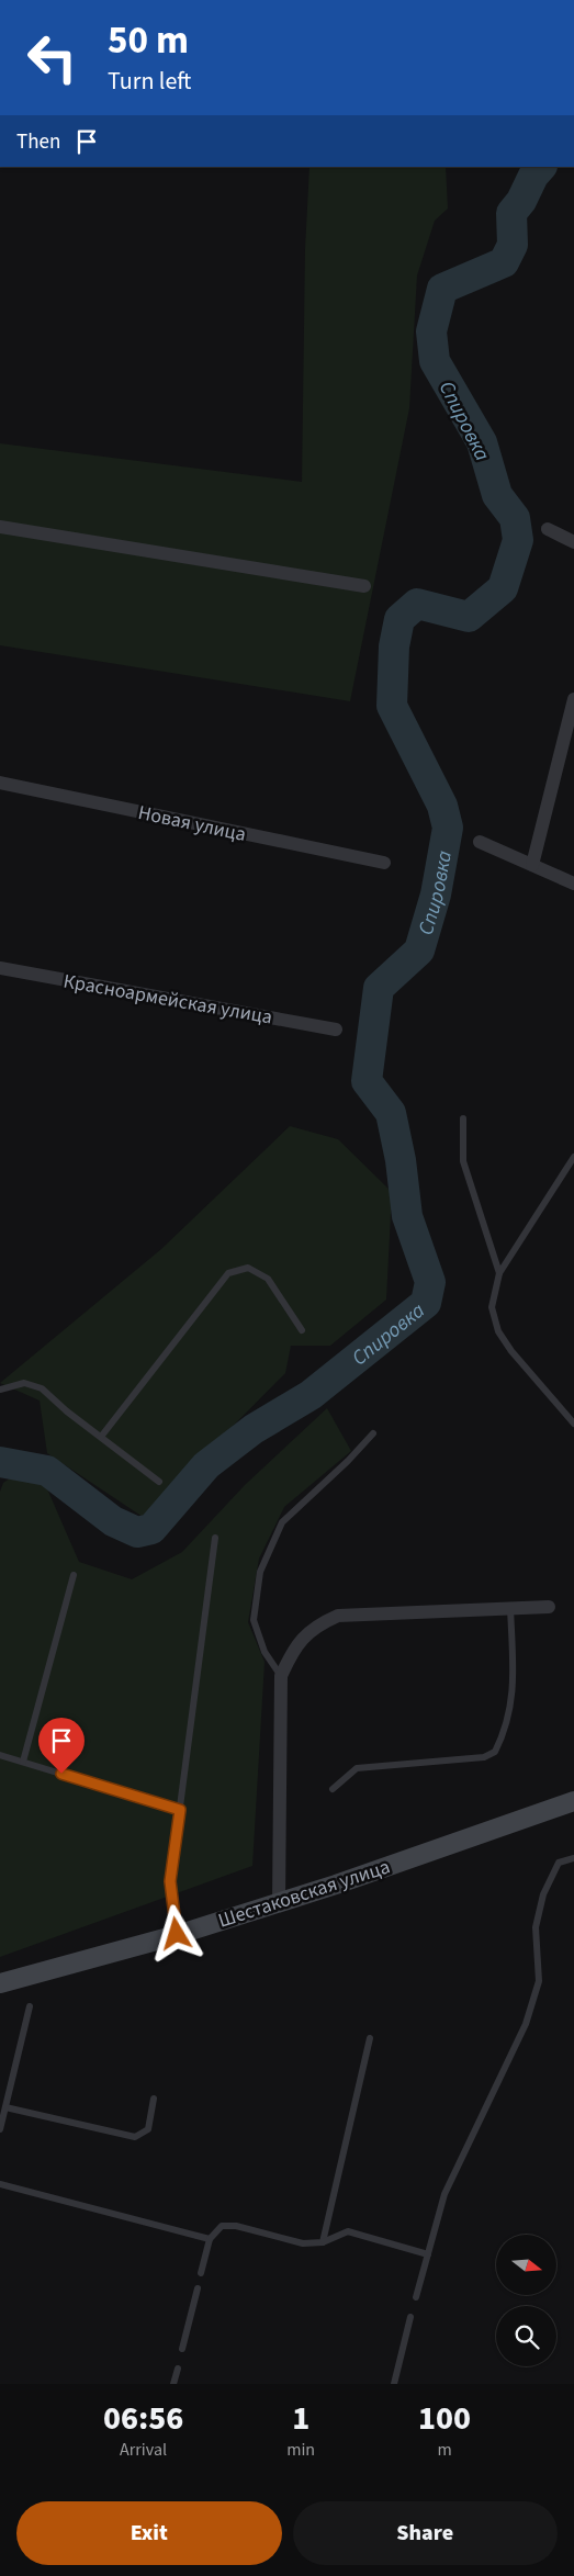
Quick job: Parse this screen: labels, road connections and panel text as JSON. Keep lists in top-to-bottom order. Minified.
{"streets":{"main road":["Шестаковская улица"],"street":["Новая улица","Красноармейская улица"]},"water":["Спировка"],"north":"right","page":{"turn":["50 m","Turn left"],"then":"Then","eta":["06:56","Arrival","1","min","100","m"],"buttons":["Exit","Share"]}}
